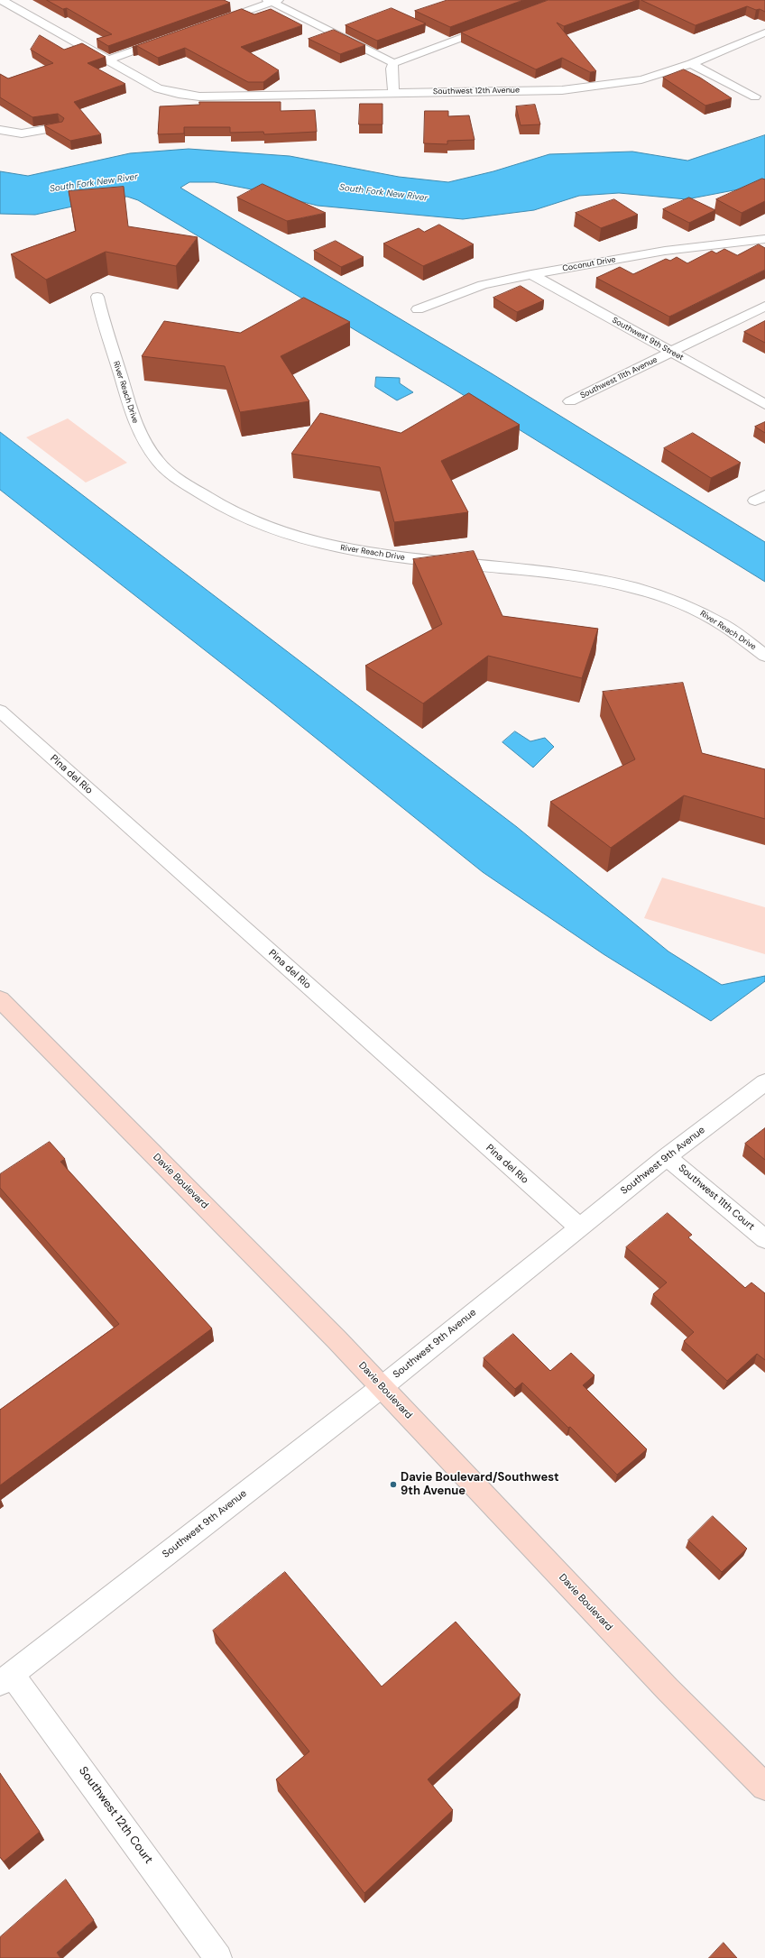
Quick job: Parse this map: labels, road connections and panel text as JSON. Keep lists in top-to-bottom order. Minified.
{"streets":{"main road":["Davie Boulevard"],"street":["Southwest 12th Avenue","Coconut Drive","Southwest 9th Street","Southwest 11th Avenue","River Reach Drive","Pina del Rio","Southwest 9th Avenue","Southwest 11th Court","Southwest 12th Court"]},"crossings":[["Coconut Drive","Southwest 9th Street"],["Southwest 9th Street","Southwest 11th Avenue"],["Pina del Rio","Southwest 9th Avenue"],["Southwest 9th Avenue","Davie Boulevard"],["Southwest 9th Avenue","Southwest 11th Court"],["Southwest 9th Avenue","Southwest 12th Court"]],"water":["South Fork New River"],"places":["Davie Boulevard/Southwest 9th Avenue"]}
